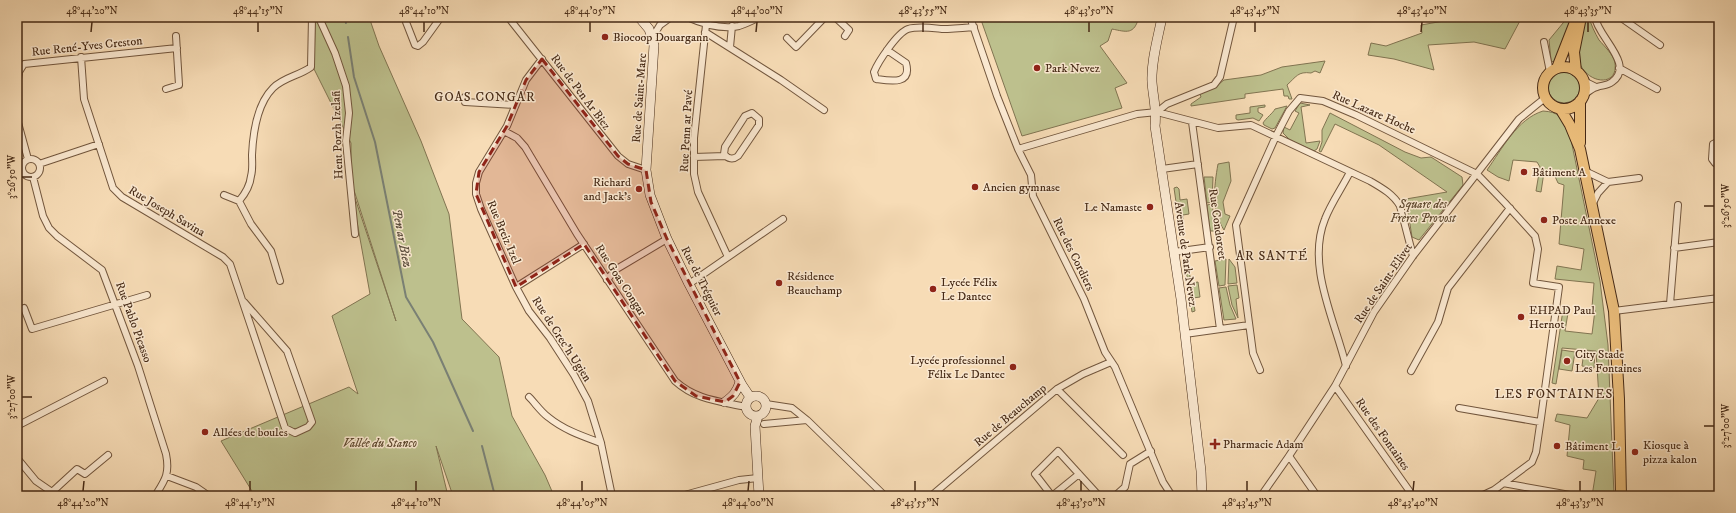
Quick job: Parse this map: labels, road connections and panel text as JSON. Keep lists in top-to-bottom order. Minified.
{"streets":{"main road":["Rue de Saint-Marc","Avenue de Park Nevez","Rue de Tréguier"],"street":["Rue René-Yves Creston","Rue de Pen Ar Biez","Rue Lazare Hoche","Rue Penn ar Pavé","Hent Porzh Izelañ","Rue Joseph Savina","Rue Condorcet","Rue Breiz Izel","Rue des Cordiers","Rue Goas Congar","Rue de Saint-Elivet","Rue Pablo Picasso","Rue de Crec'h Ugien","Rue de Beauchamp","Rue des Fontaines"]},"crossings":[["Rue René-Yves Creston","Rue Joseph Savina"],["Rue de Pen Ar Biez","Rue de Saint-Marc"],["Rue de Pen Ar Biez","Rue Breiz Izel"],["Rue de Pen Ar Biez","Rue de Tréguier"],["Rue de Saint-Marc","Rue de Tréguier"],["Rue Lazare Hoche","Rue de Saint-Elivet"],["Rue Breiz Izel","Rue Goas Congar"],["Rue Breiz Izel","Rue de Crec'h Ugien"],["Rue des Cordiers","Rue de Beauchamp"],["Rue Goas Congar","Rue de Tréguier"],["Rue de Saint-Elivet","Rue des Fontaines"]],"districts":["GOAS CONGAR","AR SANTÉ","LES FONTAINES"],"water":["Pen ar Biez"],"parks":["Square des Frères Provost","Vallée du Stanco"],"places":{"other":["Biocoop Douargann","Park Nevez","Bâtiment A","Ancien gymnase","Richard and Jack's","Le Namaste","Poste Annexe","Résidence Beauchamp","Lycée Félix Le Dantec","EHPAD Paul Hernot","City Stade Les Fontaines","Lycée professionnel Félix Le Dantec","Allées de boules","Bâtiment L","Kiosque à pizza kalon"],"health":["Pharmacie Adam"]},"coordinates":["48°44'20\"N","48°44'15\"N","48°44'10\"N","48°44'05\"N","48°44'00\"N","48°43'55\"N","48°43'50\"N","48°43'45\"N","48°43'40\"N","48°43'35\"N","3°26'50\"W","3°27'00\"W"]}
